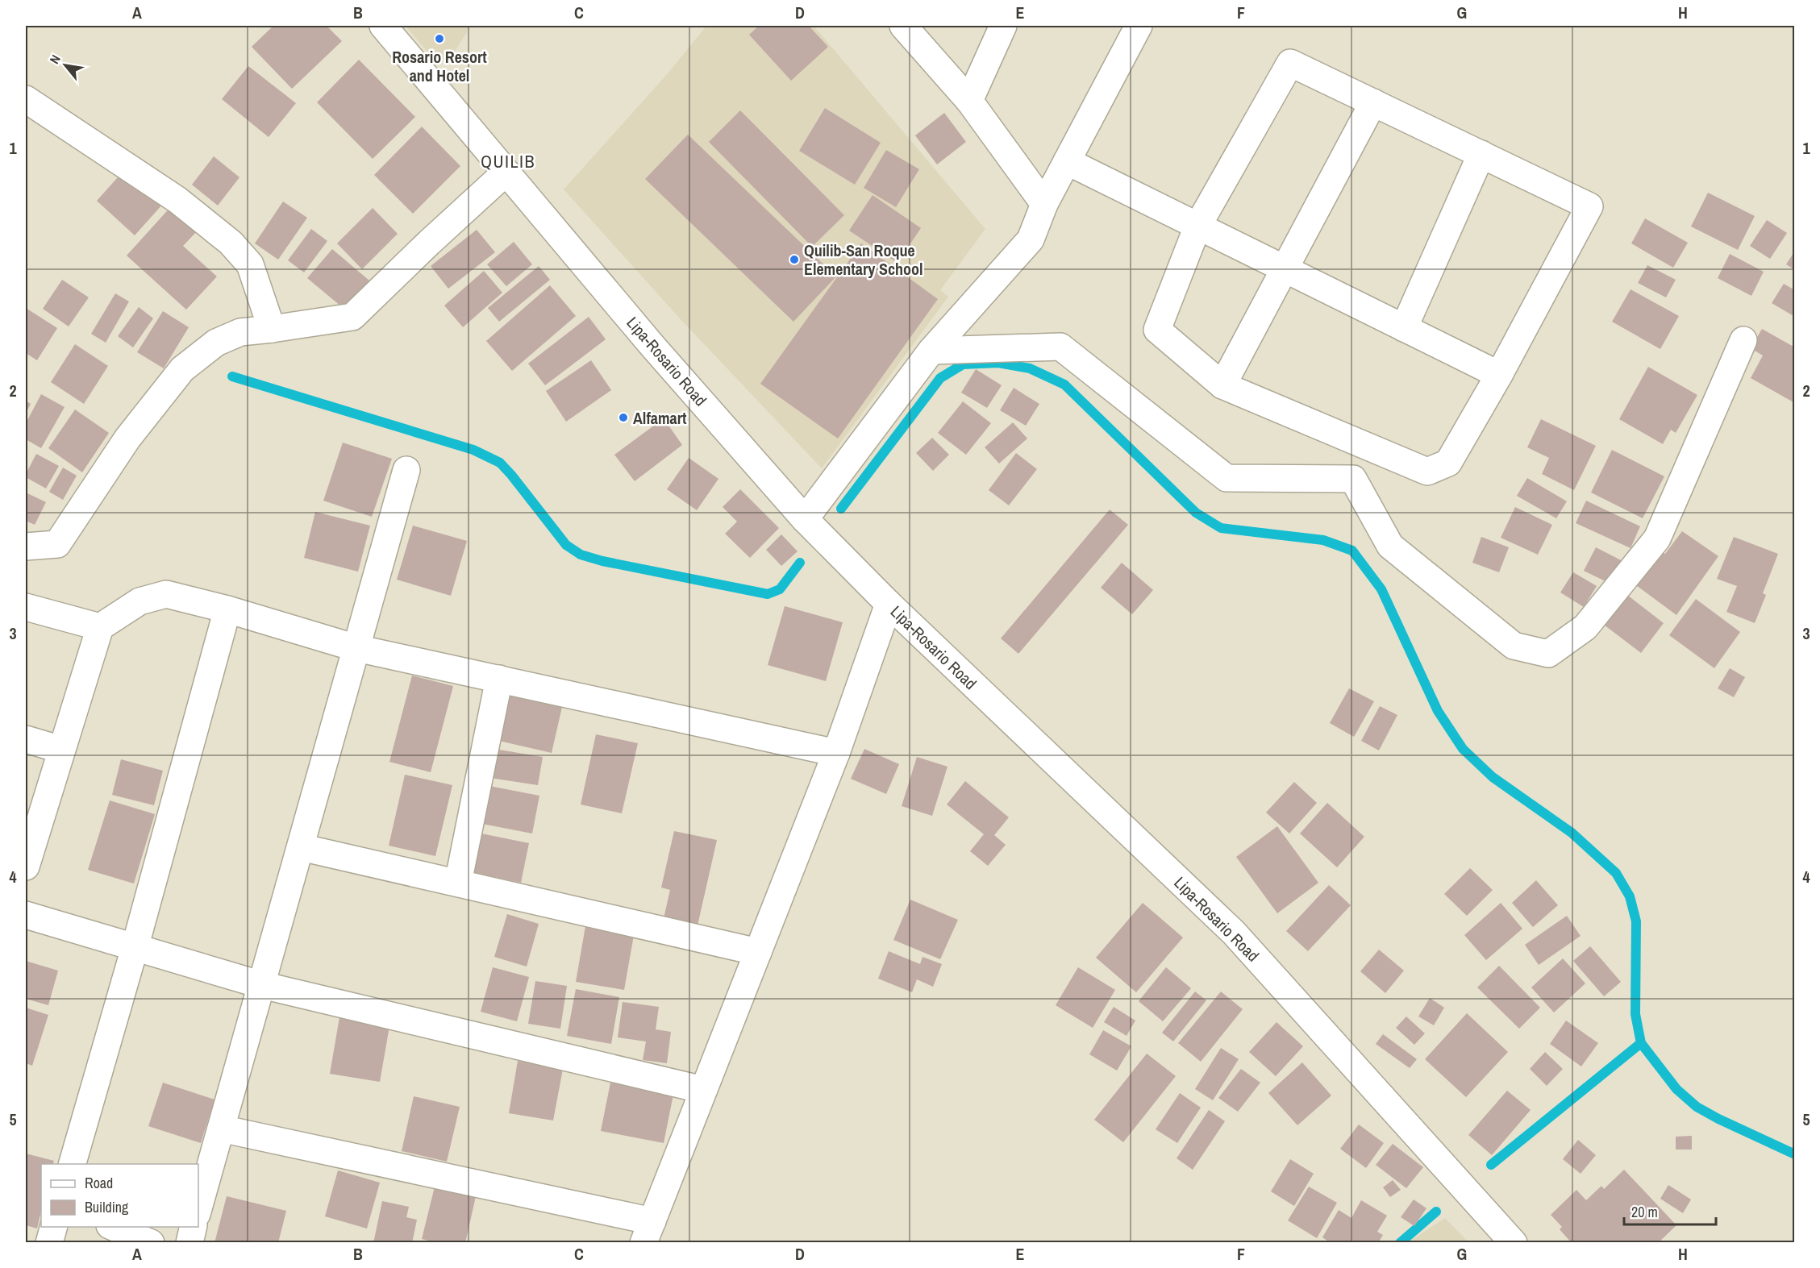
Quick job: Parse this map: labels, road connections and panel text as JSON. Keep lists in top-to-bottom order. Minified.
{"streets":{"street":["Lipa-Rosario Road"]},"districts":["QUILIB"],"places":["Rosario Resort and Hotel","Quilib-San Roque Elementary School","Alfamart"],"legend":["Road","Building"],"scale_bar":"20 m","north":"top left","grid":{"columns":["A","B","C","D","E","F","G","H"],"rows":["1","2","3","4","5"]}}
